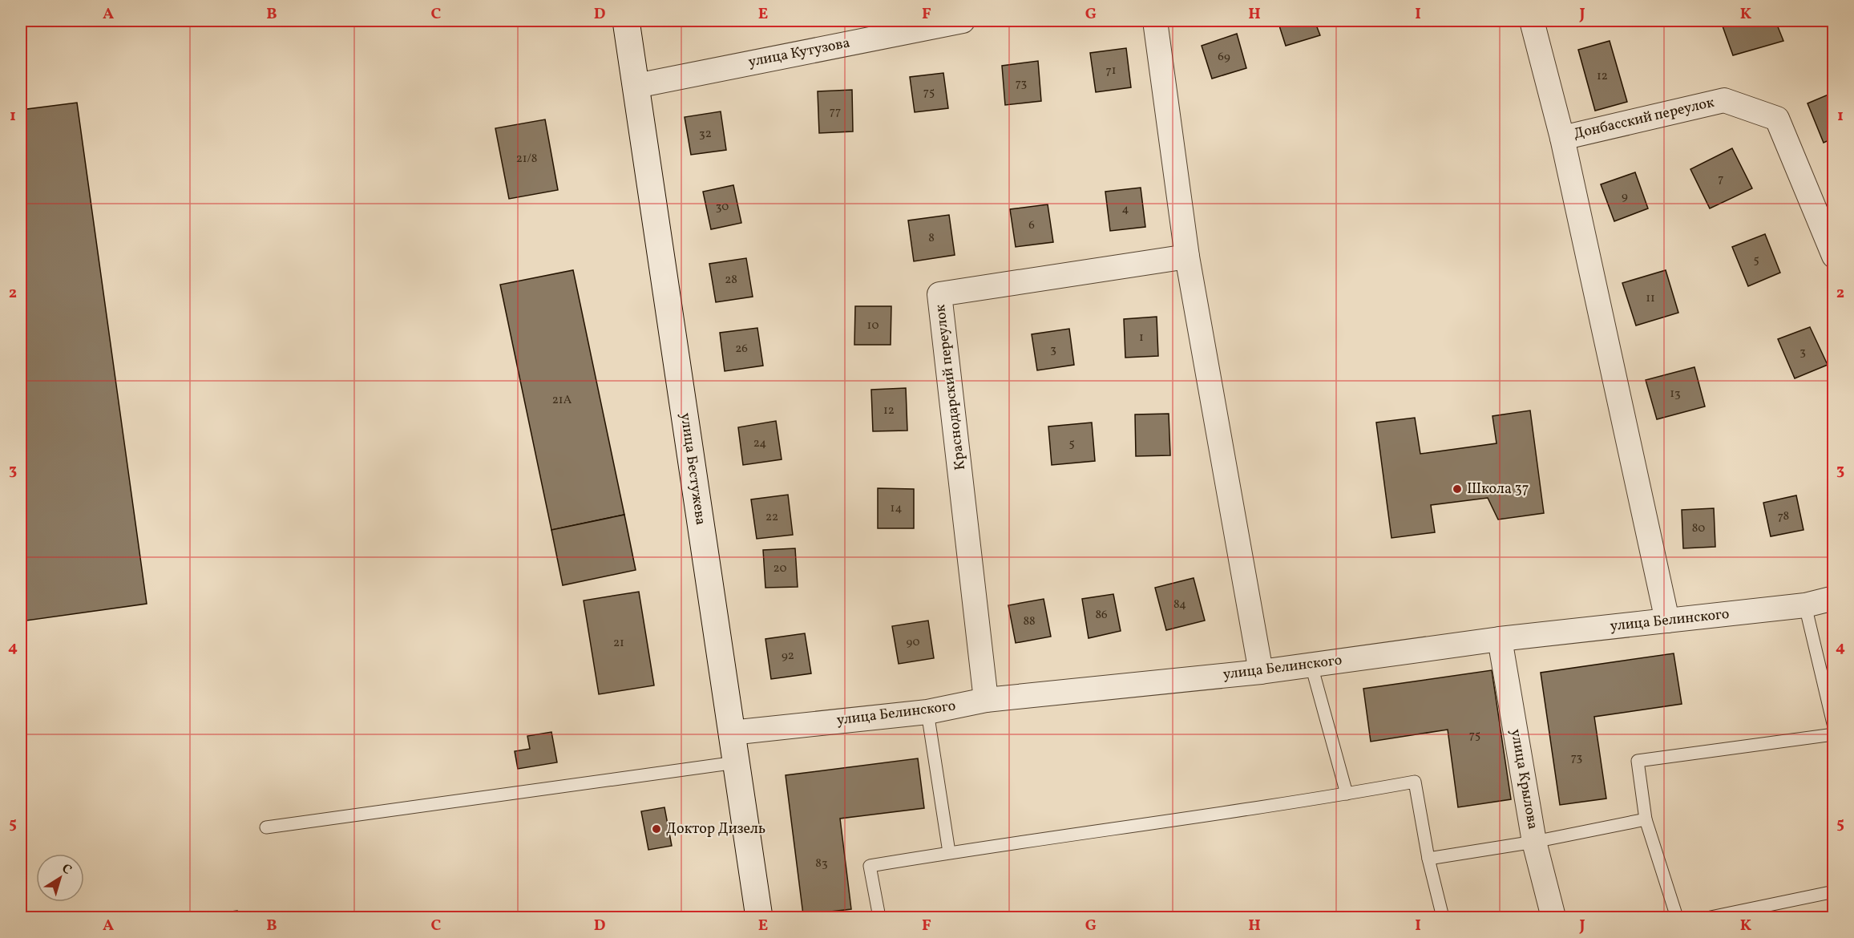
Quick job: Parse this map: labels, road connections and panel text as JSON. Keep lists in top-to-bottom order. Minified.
{"streets":{"street":["улица Кутузова","Донбасский переулок","Краснодарский переулок","улица Бестужева","улица Белинского","улица Крылова"]},"crossings":[["улица Кутузова","улица Бестужева"],["Краснодарский переулок","улица Белинского"],["улица Бестужева","улица Белинского"],["улица Белинского","улица Крылова"]],"places":["Школа 37","Доктор Дизель"],"house_numbers":["69","71","12","73","75","77","32","21/8","7","9","30","4","6","8","5","28","11","10","1","26","3","3","13","21А","12","24","5","14","78","22","80","20","84","86","88","90","21","92","75","73","83"],"north":"top right","grid":{"columns":["A","B","C","D","E","F","G","H","I","J","K"],"rows":["1","2","3","4","5"]}}
